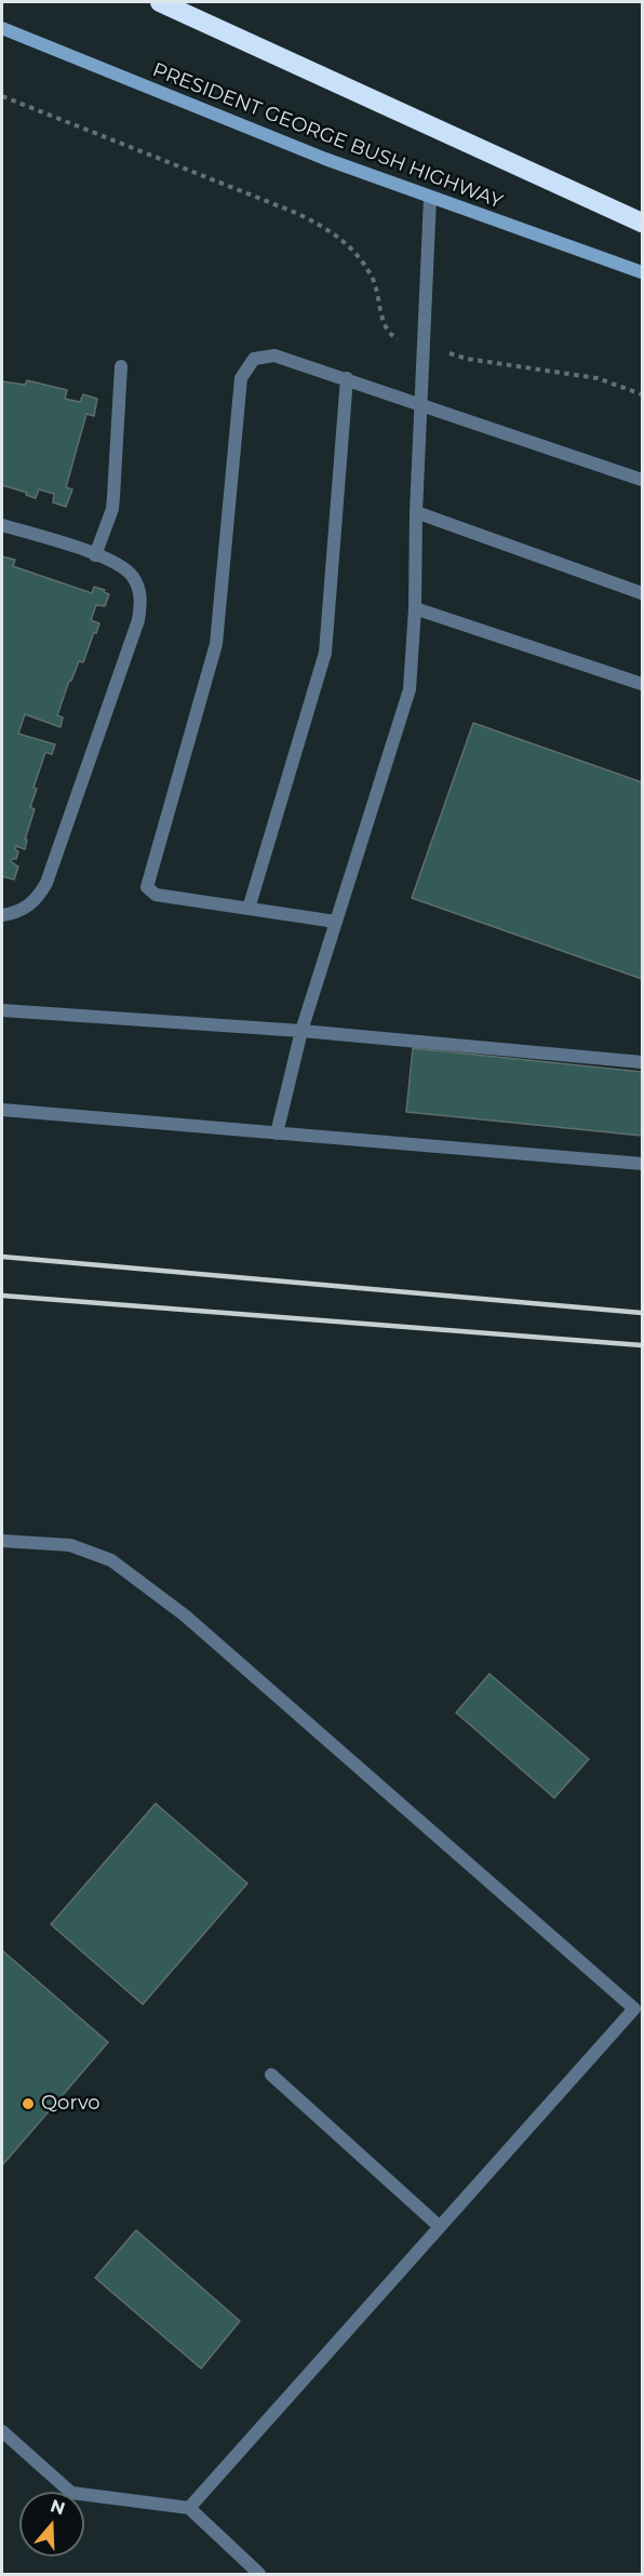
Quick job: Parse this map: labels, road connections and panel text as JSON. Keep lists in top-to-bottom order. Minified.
{"streets":{"main road":["PRESIDENT GEORGE BUSH HIGHWAY"]},"places":["Qorvo"],"north":"top"}
